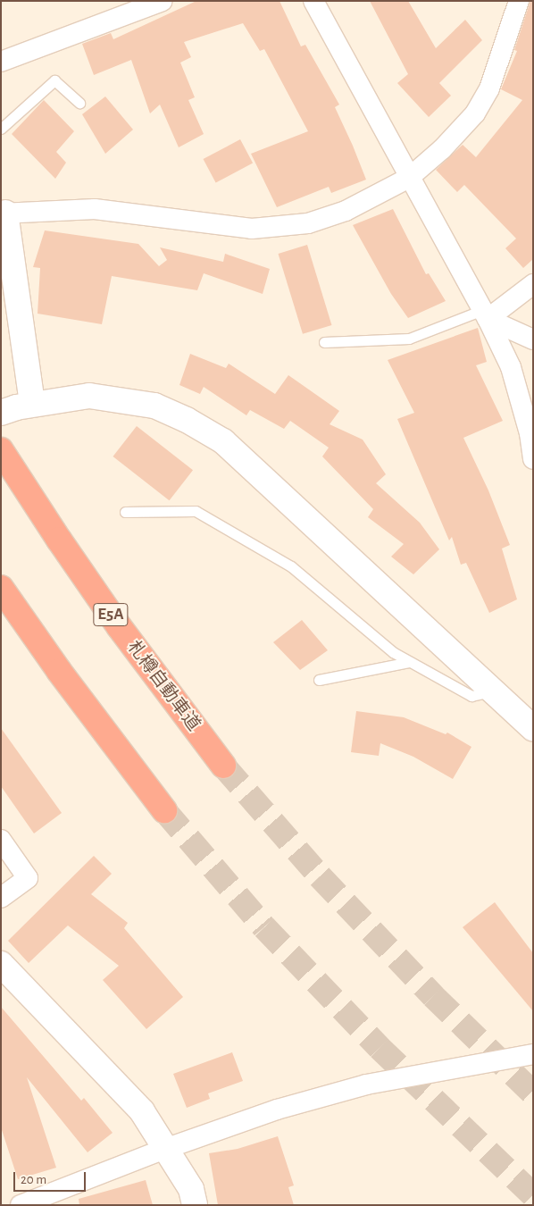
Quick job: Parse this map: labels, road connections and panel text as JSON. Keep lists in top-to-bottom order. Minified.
{"streets":{"highway":["E5A","札樽自動車道"]},"scale_bar":"20 m"}
